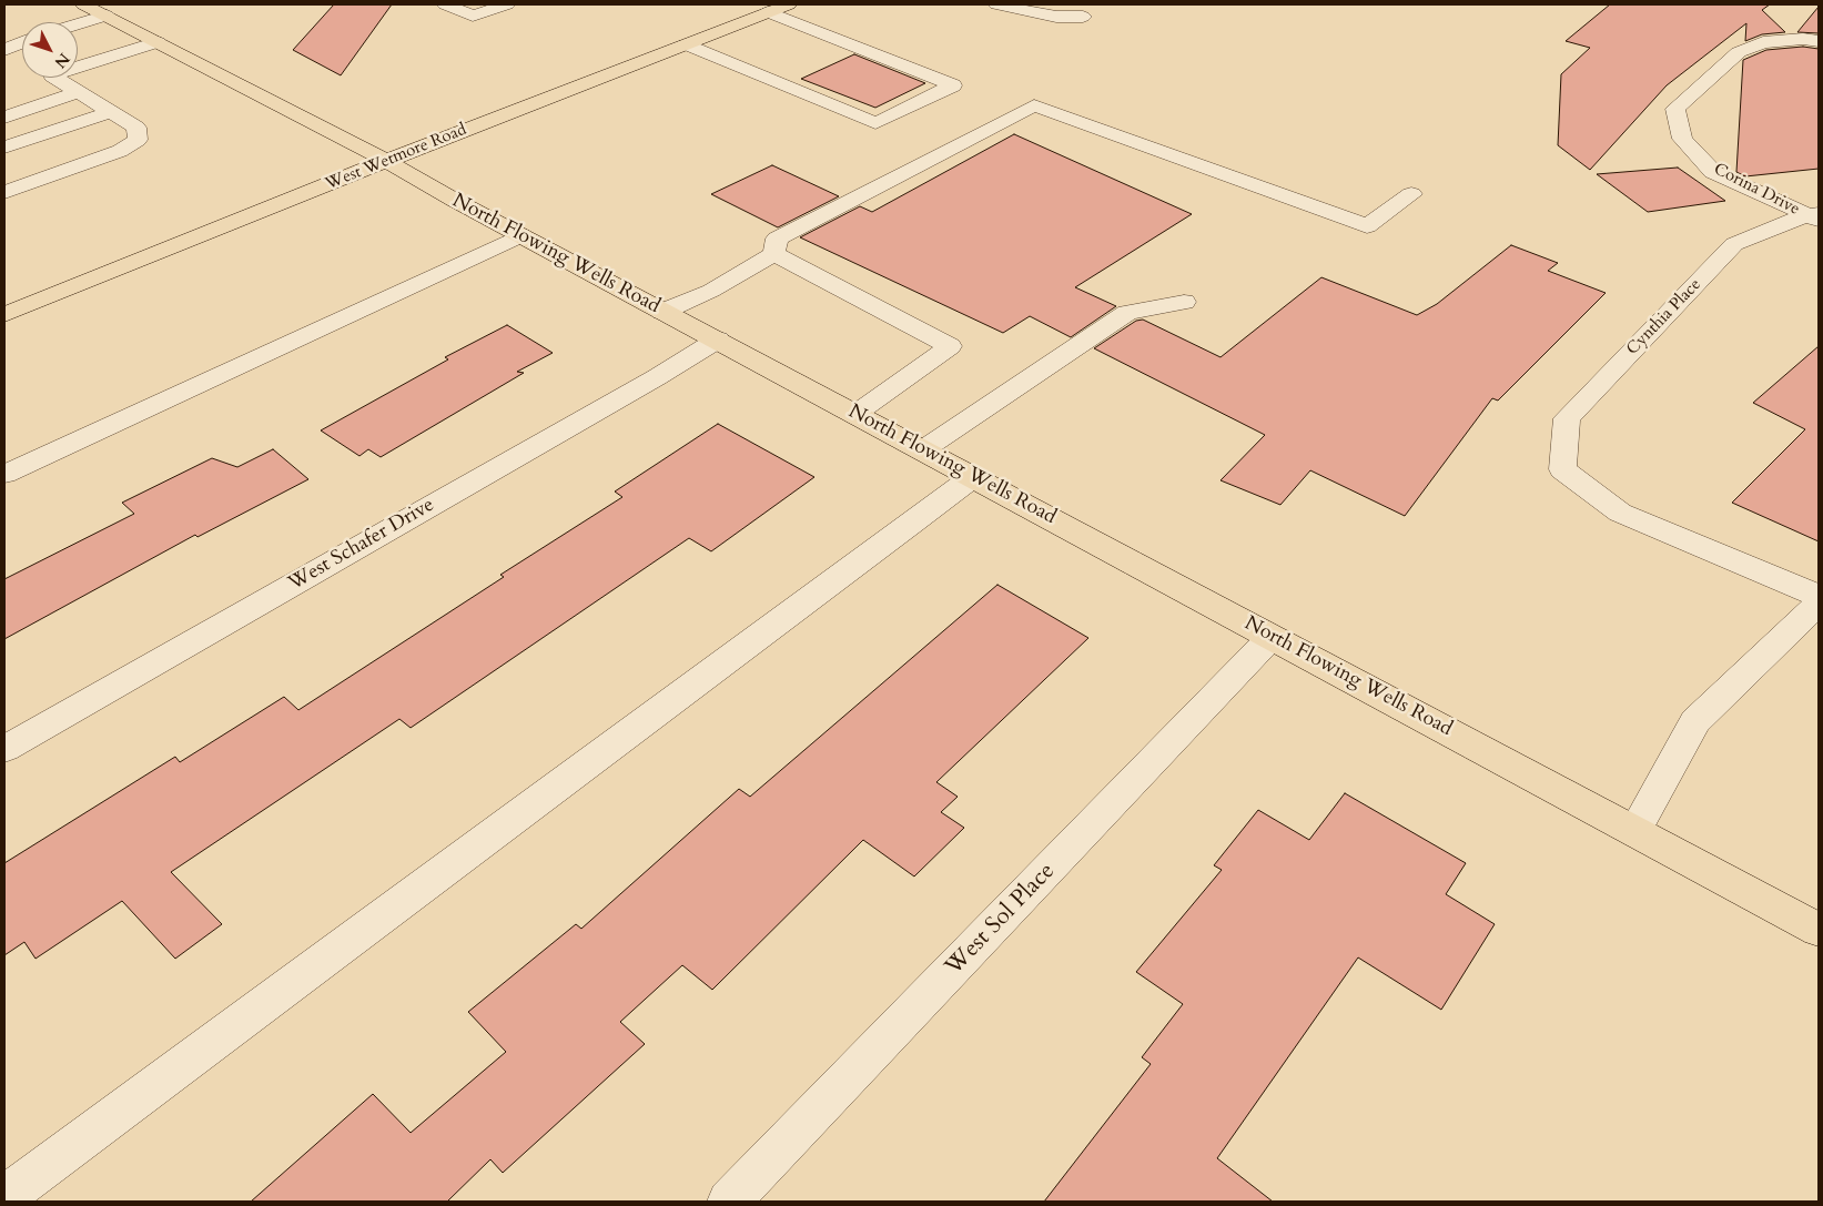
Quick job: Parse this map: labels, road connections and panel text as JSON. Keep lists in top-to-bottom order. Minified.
{"streets":{"main road":["West Wetmore Road","North Flowing Wells Road"],"street":["Corina Drive","Cynthia Place","West Schafer Drive","West Sol Place"]},"crossings":[["West Wetmore Road","North Flowing Wells Road"],["Corina Drive","Cynthia Place"],["North Flowing Wells Road","West Schafer Drive"],["North Flowing Wells Road","West Sol Place"]],"north":"bottom right"}
